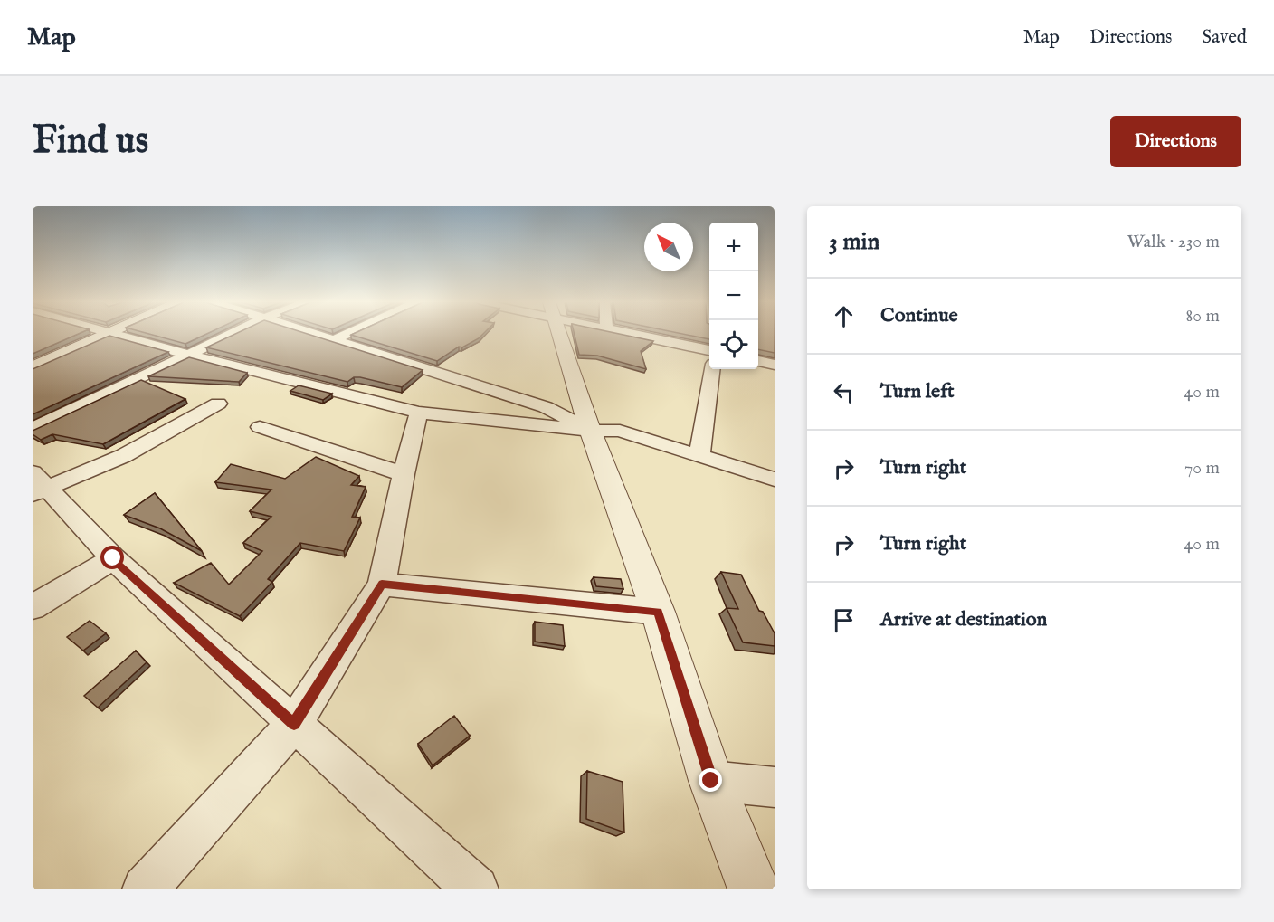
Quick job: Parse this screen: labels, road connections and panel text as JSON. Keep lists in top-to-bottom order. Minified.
{"north":"top left","page":{"header":"Map","nav":["Map","Directions","Saved"],"buttons":"Directions","title":"Find us","heading":["3 min","Walk · 230 m"],"map_buttons":["+","−"],"list":[["Continue","80 m"],["Turn left","40 m"],["Turn right","70 m"],["Turn right","40 m"],"Arrive at destination"]}}
